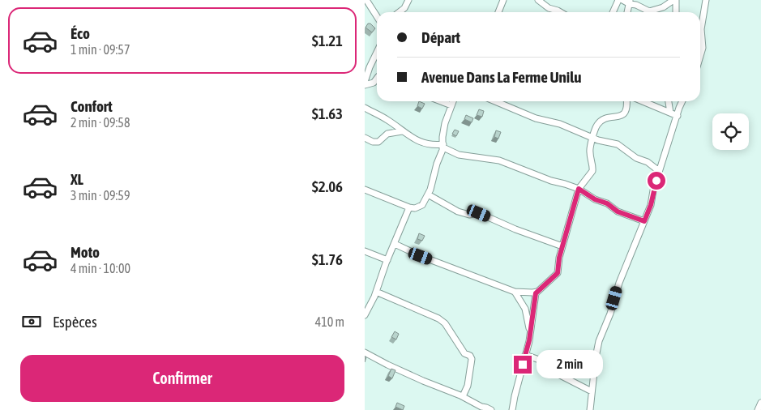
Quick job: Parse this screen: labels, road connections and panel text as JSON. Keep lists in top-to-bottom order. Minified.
{"page":{"list":[{"name":"Éco","note":"1 min · 09:57","value":"$1.21"},{"name":"Confort","note":"2 min · 09:58","value":"$1.63"},{"name":"XL","note":"3 min · 09:59","value":"$2.06"},{"name":"Moto","note":"4 min · 10:00","value":"$1.76"}],"banner":["Départ","Avenue Dans La Ferme Unilu"],"pay":["Espèces","410 m"],"buttons":"Confirmer","bubble":"2 min"}}
